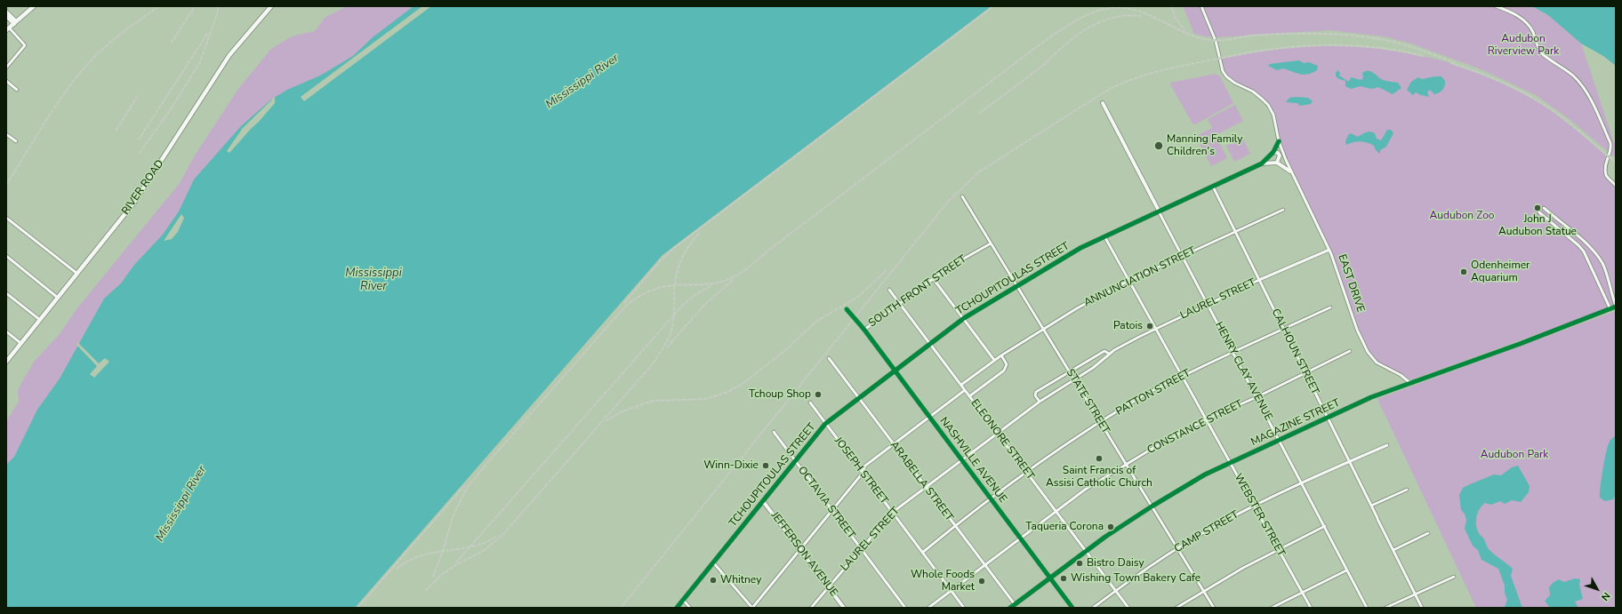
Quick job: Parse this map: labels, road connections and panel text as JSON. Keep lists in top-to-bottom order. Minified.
{"streets":{"main road":["RIVER ROAD"],"street":["ANNUNCIATION STREET","TCHOUPITOULAS STREET","EAST DRIVE","SOUTH FRONT STREET","LAUREL STREET","CALHOUN STREET","HENRY CLAY AVENUE","PATTON STREET","STATE STREET","MAGAZINE STREET","CONSTANCE STREET","ELEONORE STREET","NASHVILLE AVENUE","JOSEPH STREET","ARABELLA STREET","OCTAVIA STREET","WEBSTER STREET","CAMP STREET","JEFFERSON AVENUE"]},"crossings":[["ANNUNCIATION STREET","CALHOUN STREET"],["ANNUNCIATION STREET","HENRY CLAY AVENUE"],["ANNUNCIATION STREET","STATE STREET"],["ANNUNCIATION STREET","ELEONORE STREET"],["ANNUNCIATION STREET","WEBSTER STREET"],["TCHOUPITOULAS STREET","EAST DRIVE"],["TCHOUPITOULAS STREET","CALHOUN STREET"],["TCHOUPITOULAS STREET","HENRY CLAY AVENUE"],["TCHOUPITOULAS STREET","STATE STREET"],["TCHOUPITOULAS STREET","ELEONORE STREET"],["TCHOUPITOULAS STREET","NASHVILLE AVENUE"],["TCHOUPITOULAS STREET","JOSEPH STREET"],["TCHOUPITOULAS STREET","ARABELLA STREET"],["TCHOUPITOULAS STREET","OCTAVIA STREET"],["TCHOUPITOULAS STREET","WEBSTER STREET"],["TCHOUPITOULAS STREET","JEFFERSON AVENUE"],["EAST DRIVE","LAUREL STREET"],["EAST DRIVE","MAGAZINE STREET"],["SOUTH FRONT STREET","STATE STREET"],["SOUTH FRONT STREET","ELEONORE STREET"],["SOUTH FRONT STREET","NASHVILLE AVENUE"],["LAUREL STREET","CALHOUN STREET"],["LAUREL STREET","HENRY CLAY AVENUE"],["LAUREL STREET","STATE STREET"],["LAUREL STREET","ELEONORE STREET"],["LAUREL STREET","NASHVILLE AVENUE"],["LAUREL STREET","JOSEPH STREET"],["LAUREL STREET","ARABELLA STREET"],["LAUREL STREET","OCTAVIA STREET"],["LAUREL STREET","WEBSTER STREET"],["LAUREL STREET","JEFFERSON AVENUE"],["CALHOUN STREET","PATTON STREET"],["CALHOUN STREET","MAGAZINE STREET"],["CALHOUN STREET","CONSTANCE STREET"],["CALHOUN STREET","CAMP STREET"],["HENRY CLAY AVENUE","PATTON STREET"],["HENRY CLAY AVENUE","MAGAZINE STREET"],["HENRY CLAY AVENUE","CONSTANCE STREET"],["HENRY CLAY AVENUE","CAMP STREET"],["PATTON STREET","STATE STREET"],["PATTON STREET","ELEONORE STREET"],["PATTON STREET","NASHVILLE AVENUE"],["PATTON STREET","JOSEPH STREET"],["PATTON STREET","ARABELLA STREET"],["PATTON STREET","WEBSTER STREET"],["STATE STREET","MAGAZINE STREET"],["STATE STREET","CONSTANCE STREET"],["STATE STREET","CAMP STREET"],["MAGAZINE STREET","ELEONORE STREET"],["MAGAZINE STREET","NASHVILLE AVENUE"],["MAGAZINE STREET","ARABELLA STREET"],["MAGAZINE STREET","WEBSTER STREET"],["CONSTANCE STREET","ELEONORE STREET"],["CONSTANCE STREET","NASHVILLE AVENUE"],["CONSTANCE STREET","JOSEPH STREET"],["CONSTANCE STREET","ARABELLA STREET"],["CONSTANCE STREET","WEBSTER STREET"],["ELEONORE STREET","CAMP STREET"],["WEBSTER STREET","CAMP STREET"]],"water":["Mississippi River"],"parks":["Audubon Riverview Park","Audubon Zoo","Audubon Park"],"places":["Manning Family Children's","John J Audubon Statue","Odenheimer Aquarium","Patois","Tchoup Shop","Saint Francis of Assisi Catholic Church","Winn-Dixie","Taqueria Corona","Bistro Daisy","Wishing Town Bakery Cafe","Whitney","Whole Foods Market"],"north":"bottom right"}
